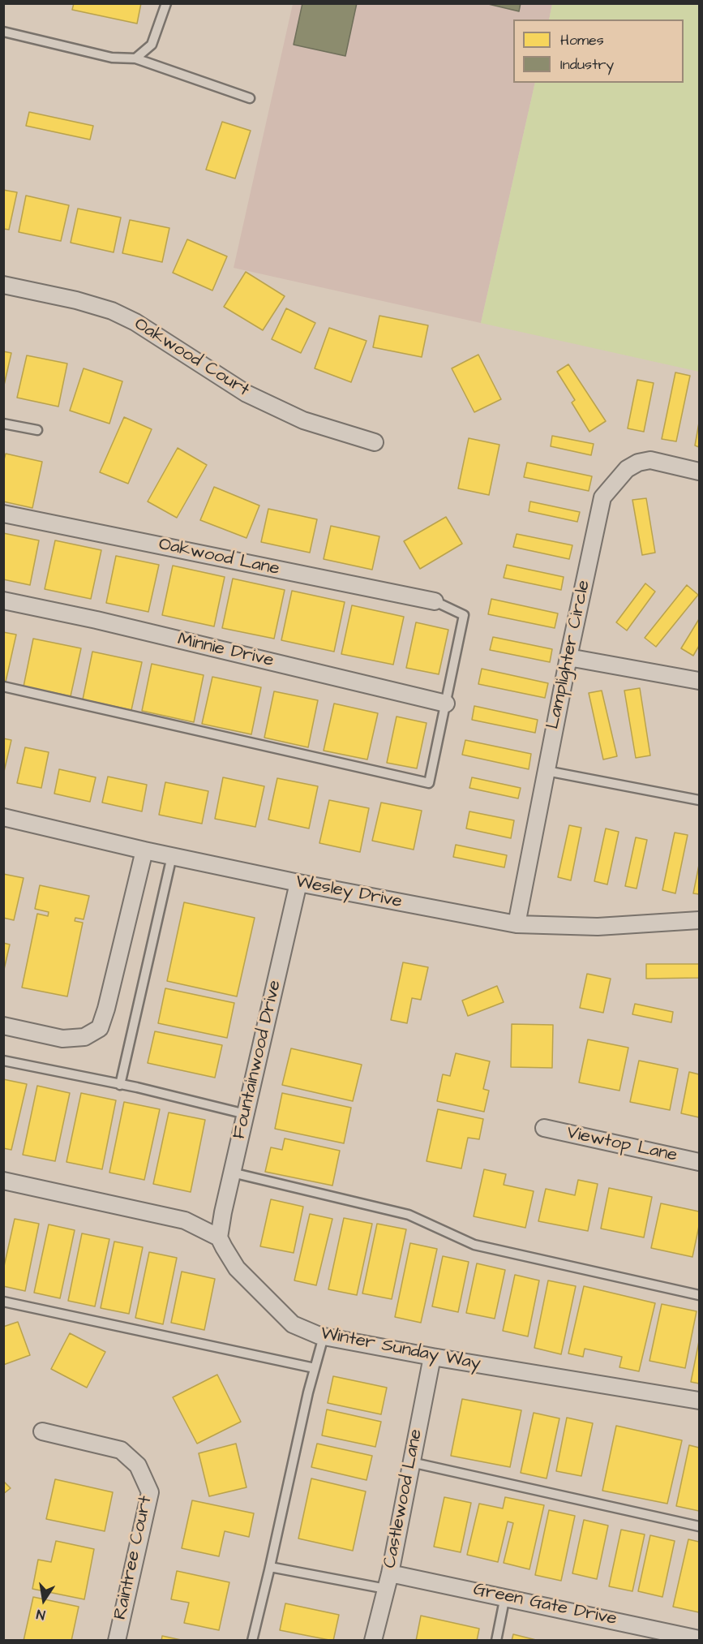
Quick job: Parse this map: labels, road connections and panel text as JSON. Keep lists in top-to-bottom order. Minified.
{"streets":{"street":["Oakwood Court","Oakwood Lane","Minnie Drive","Lamplighter Circle","Wesley Drive","Fountainwood Drive","Viewtop Lane","Winter Sunday Way","Castlewood Lane","Raintree Court","Green Gate Drive"]},"crossings":[["Lamplighter Circle","Wesley Drive"],["Wesley Drive","Fountainwood Drive"],["Fountainwood Drive","Winter Sunday Way"],["Winter Sunday Way","Castlewood Lane"],["Castlewood Lane","Green Gate Drive"]],"legend":["Homes","Industry"],"north":"bottom"}
